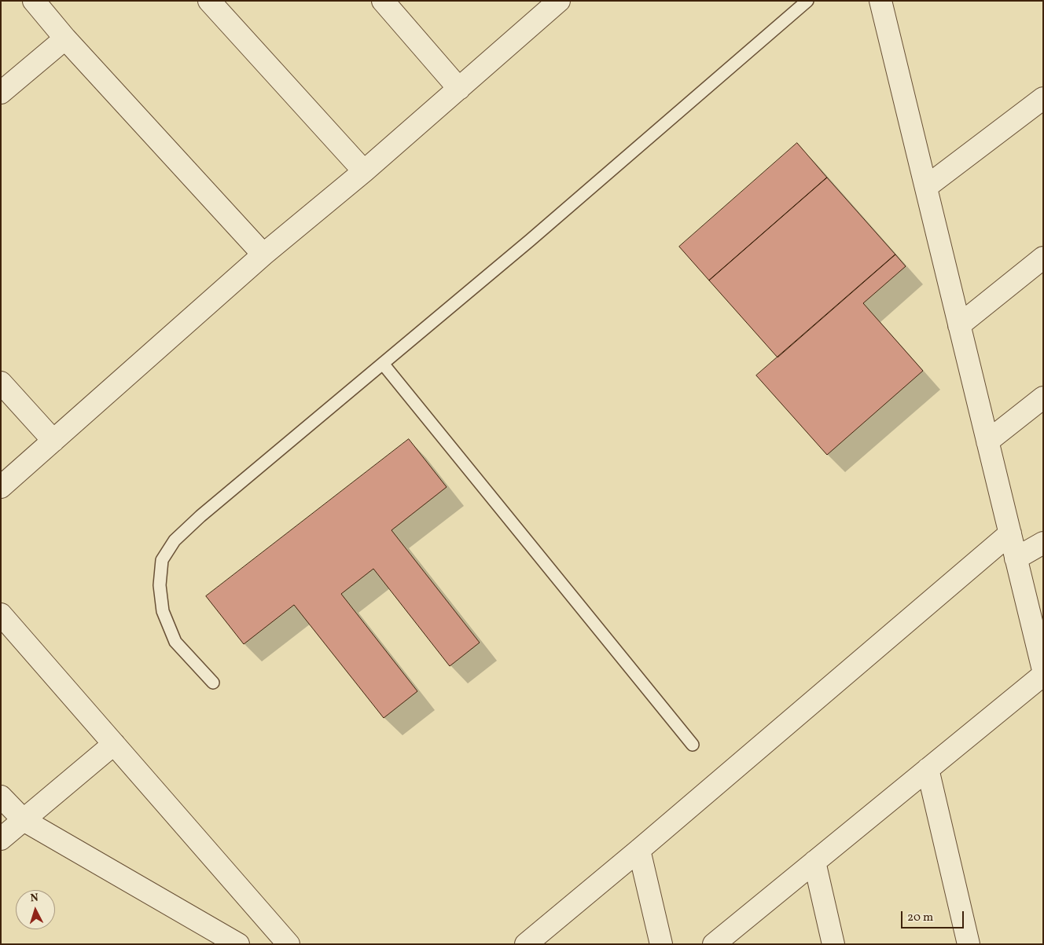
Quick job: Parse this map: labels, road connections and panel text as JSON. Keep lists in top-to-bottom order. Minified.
{"scale_bar":"20 m","north":"top"}
